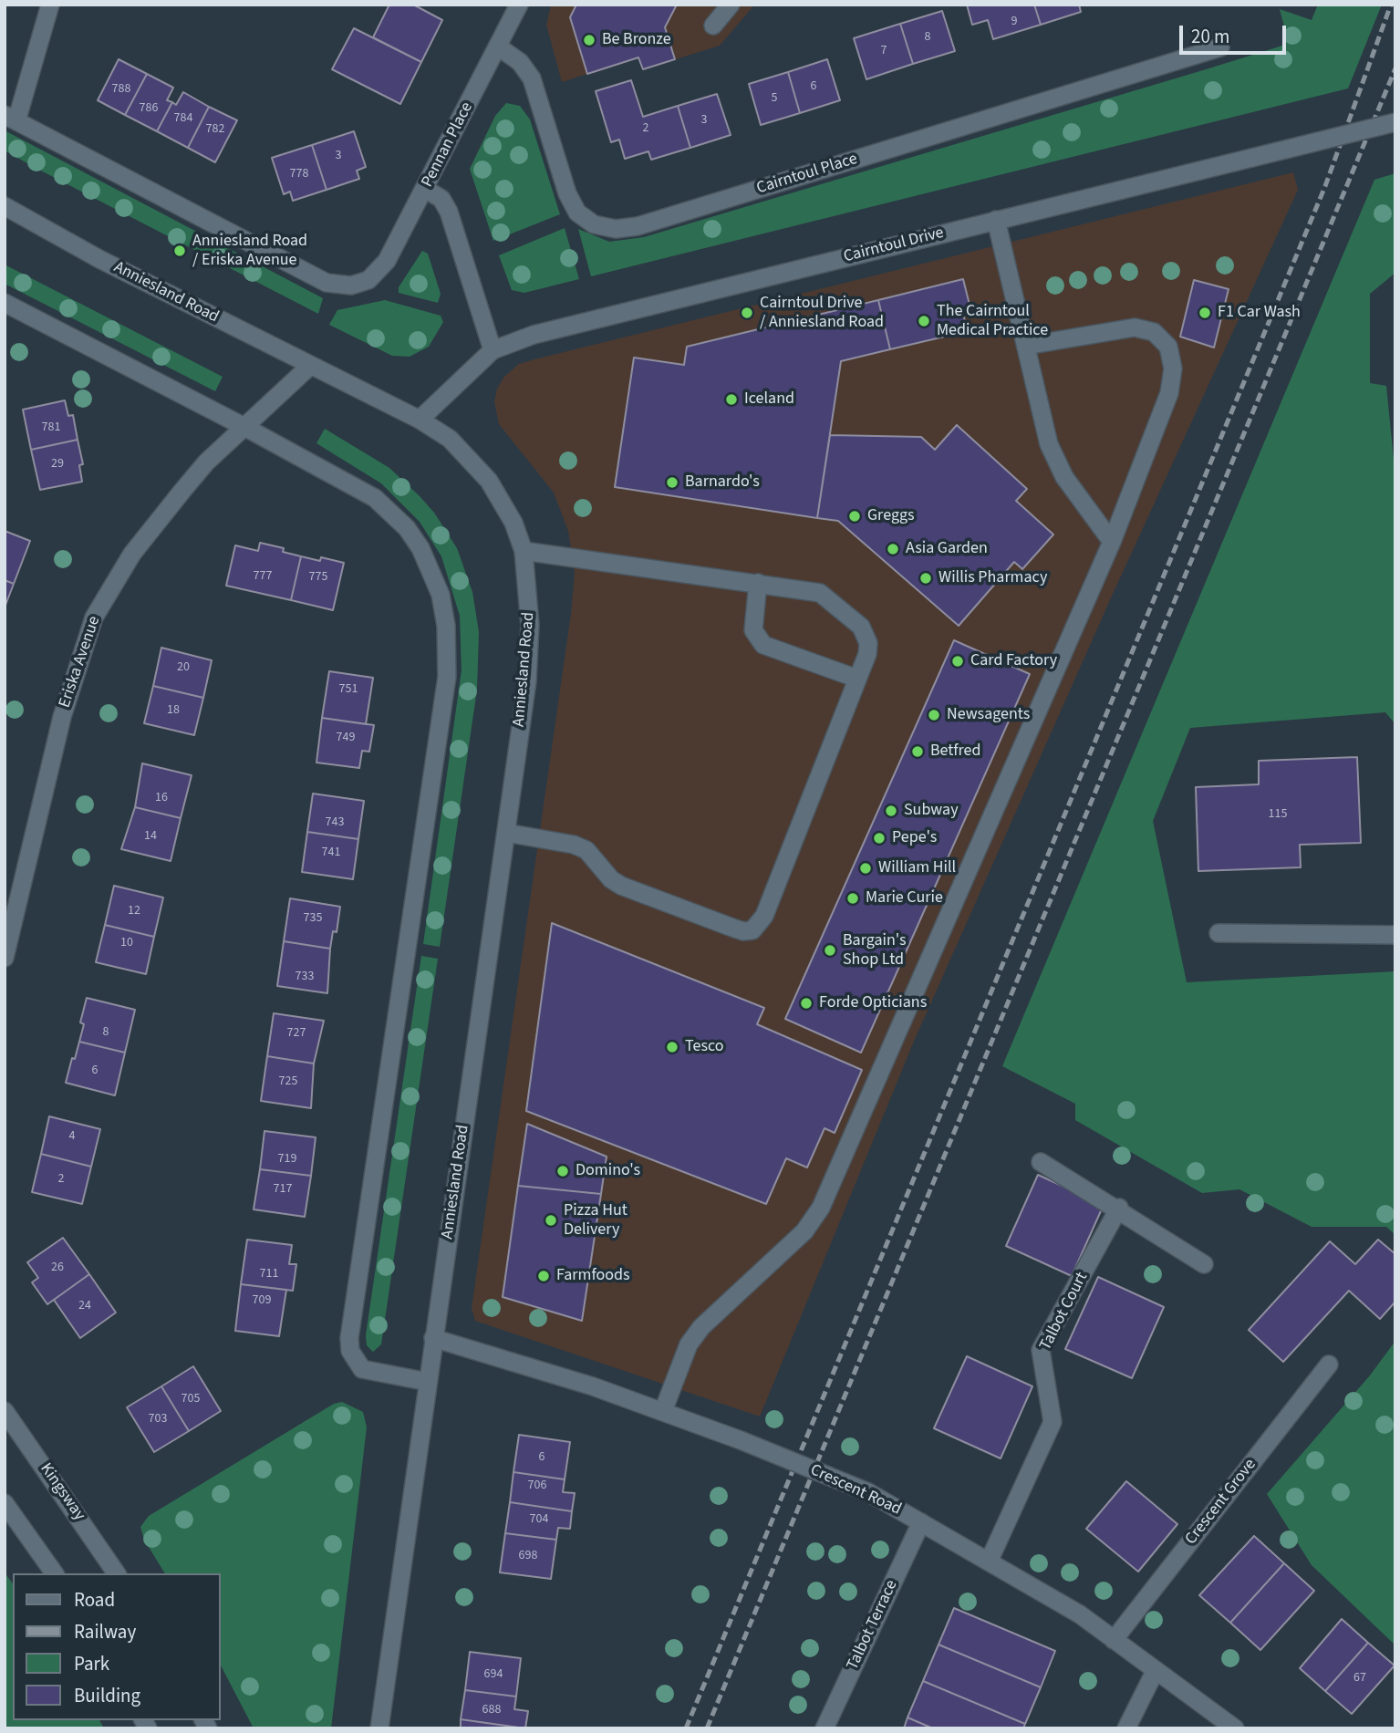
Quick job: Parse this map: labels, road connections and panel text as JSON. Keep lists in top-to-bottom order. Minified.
{"streets":{"street":["Pennan Place","Cairntoul Place","Cairntoul Drive","Anniesland Road","Eriska Avenue","Talbot Court","Crescent Road","Kingsway","Crescent Grove","Talbot Terrace"]},"crossings":[["Pennan Place","Cairntoul Place"],["Cairntoul Drive","Anniesland Road"],["Anniesland Road","Eriska Avenue"],["Anniesland Road","Crescent Road"],["Talbot Court","Crescent Road"],["Crescent Road","Crescent Grove"],["Crescent Road","Talbot Terrace"]],"places":["Be Bronze","Anniesland Road / Eriska Avenue","Cairntoul Drive / Anniesland Road","F1 Car Wash","The Cairntoul Medical Practice","Iceland","Barnardo's","Greggs","Asia Garden","Willis Pharmacy","Card Factory","Newsagents","Betfred","Subway","Pepe's","William Hill","Marie Curie","Bargain's Shop Ltd","Forde Opticians","Tesco","Domino's","Pizza Hut Delivery","Farmfoods"],"house_numbers":["9","8","7","6","788","5","786","784","3","2","782","3","778","781","29","777","775","20","751","18","749","16","115","743","14","741","12","735","10","733","8","727","6","725","4","719","2","717","26","711","709","24","705","703","6","706","704","698","694","67","688"],"legend":["Road","Railway","Park","Building"],"scale_bar":"20 m"}
